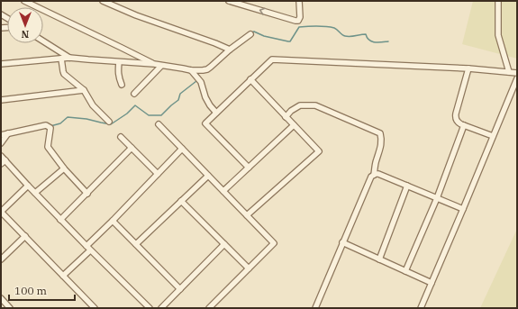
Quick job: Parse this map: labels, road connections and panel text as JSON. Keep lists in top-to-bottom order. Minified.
{"scale_bar":"100 m","north":"bottom"}
